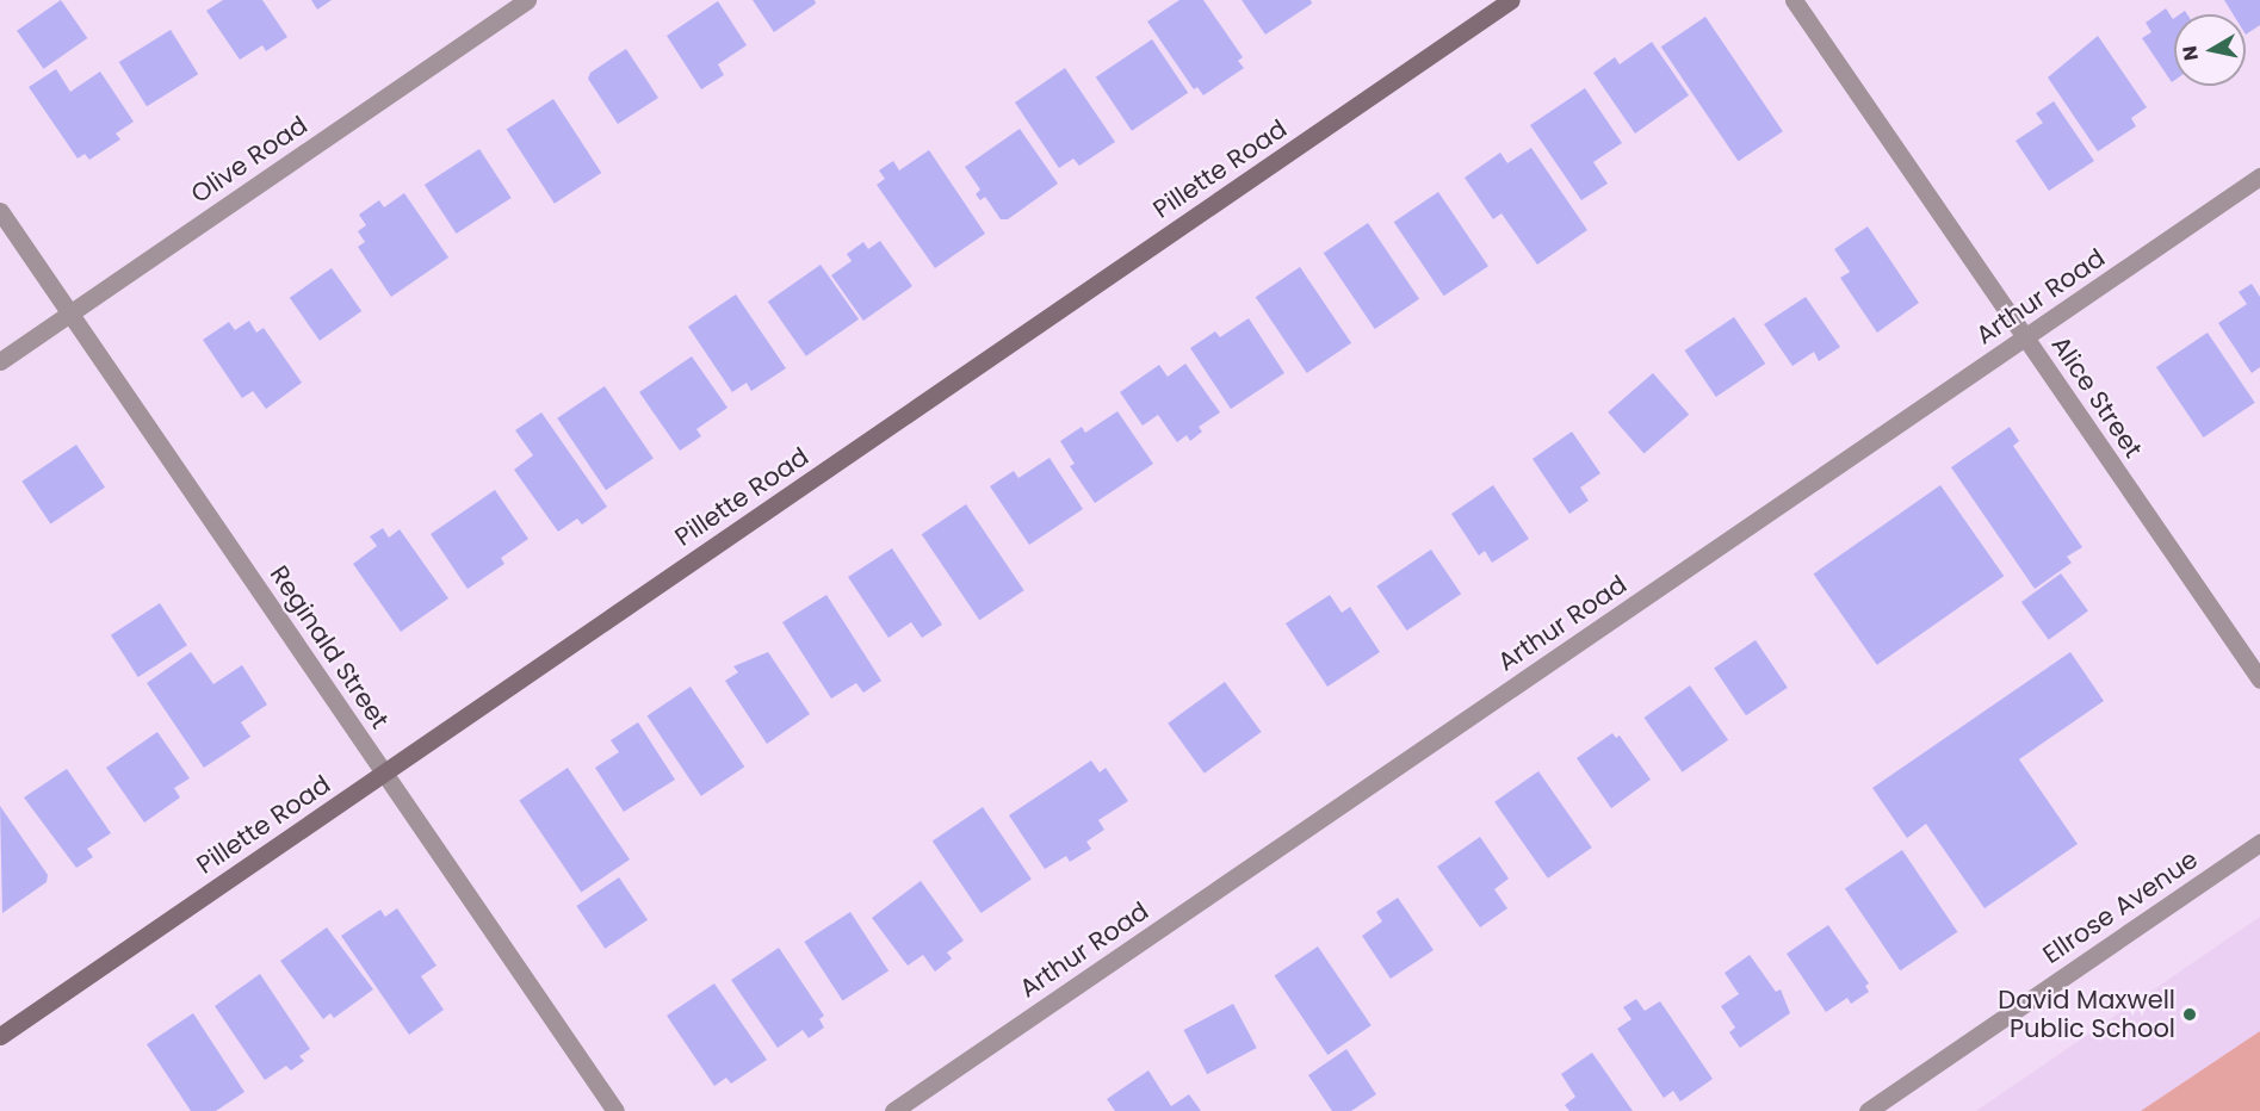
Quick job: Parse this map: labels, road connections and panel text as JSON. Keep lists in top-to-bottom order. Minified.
{"streets":{"street":["Olive Road","Pillette Road","Arthur Road","Alice Street","Reginald Street","Ellrose Avenue"]},"crossings":[["Olive Road","Reginald Street"],["Pillette Road","Reginald Street"],["Arthur Road","Alice Street"]],"places":["David Maxwell Public School"],"north":"left"}
